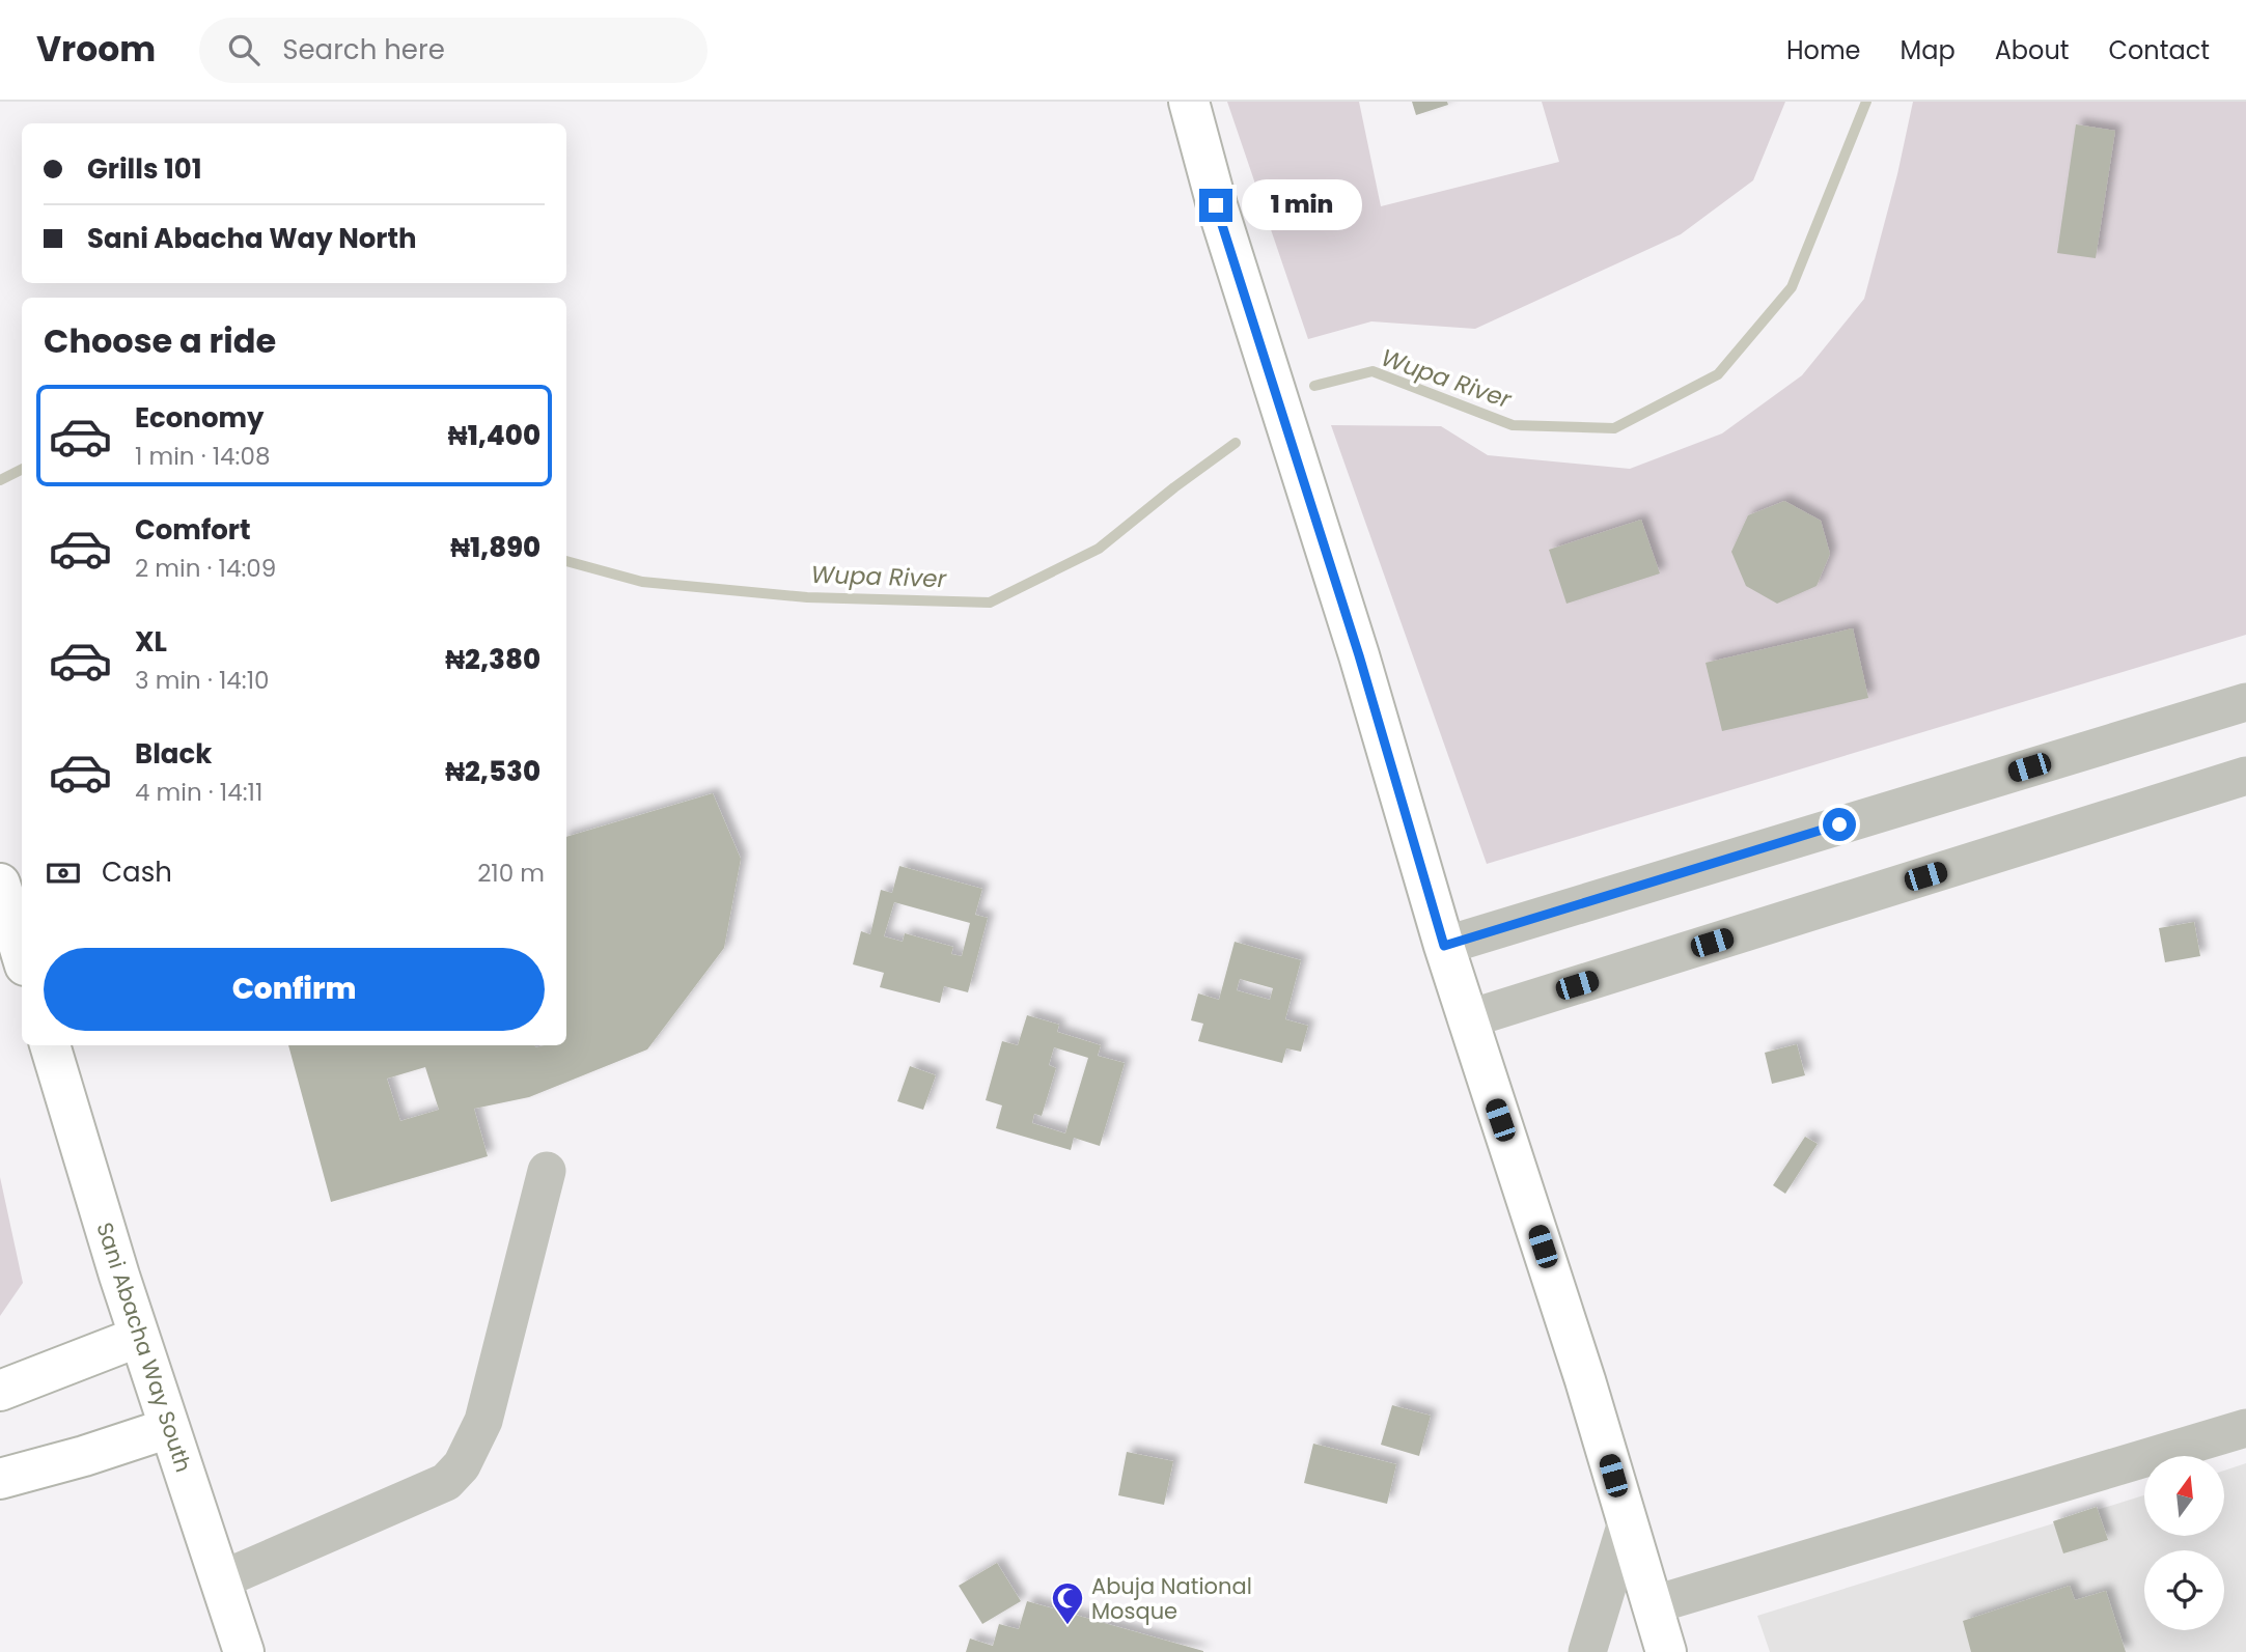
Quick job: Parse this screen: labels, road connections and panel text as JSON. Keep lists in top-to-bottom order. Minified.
{"streets":{"main road":["Sani Abacha Way South"]},"water":["Wupa River"],"places":{"mosque":["Abuja National Mosque"]},"north":"top","page":{"header":"Vroom","search":"Search here","nav":["Home","Map","About","Contact"],"banner":["Grills 101","Sani Abacha Way North"],"bubble":"1 min","heading":"Choose a ride","list":[{"name":"Economy","note":"1 min · 14:08","value":"₦1,400"},{"name":"Comfort","note":"2 min · 14:09","value":"₦1,890"},{"name":"XL","note":"3 min · 14:10","value":"₦2,380"},{"name":"Black","note":"4 min · 14:11","value":"₦2,530"}],"pay":["Cash","210 m"],"buttons":"Confirm"}}
